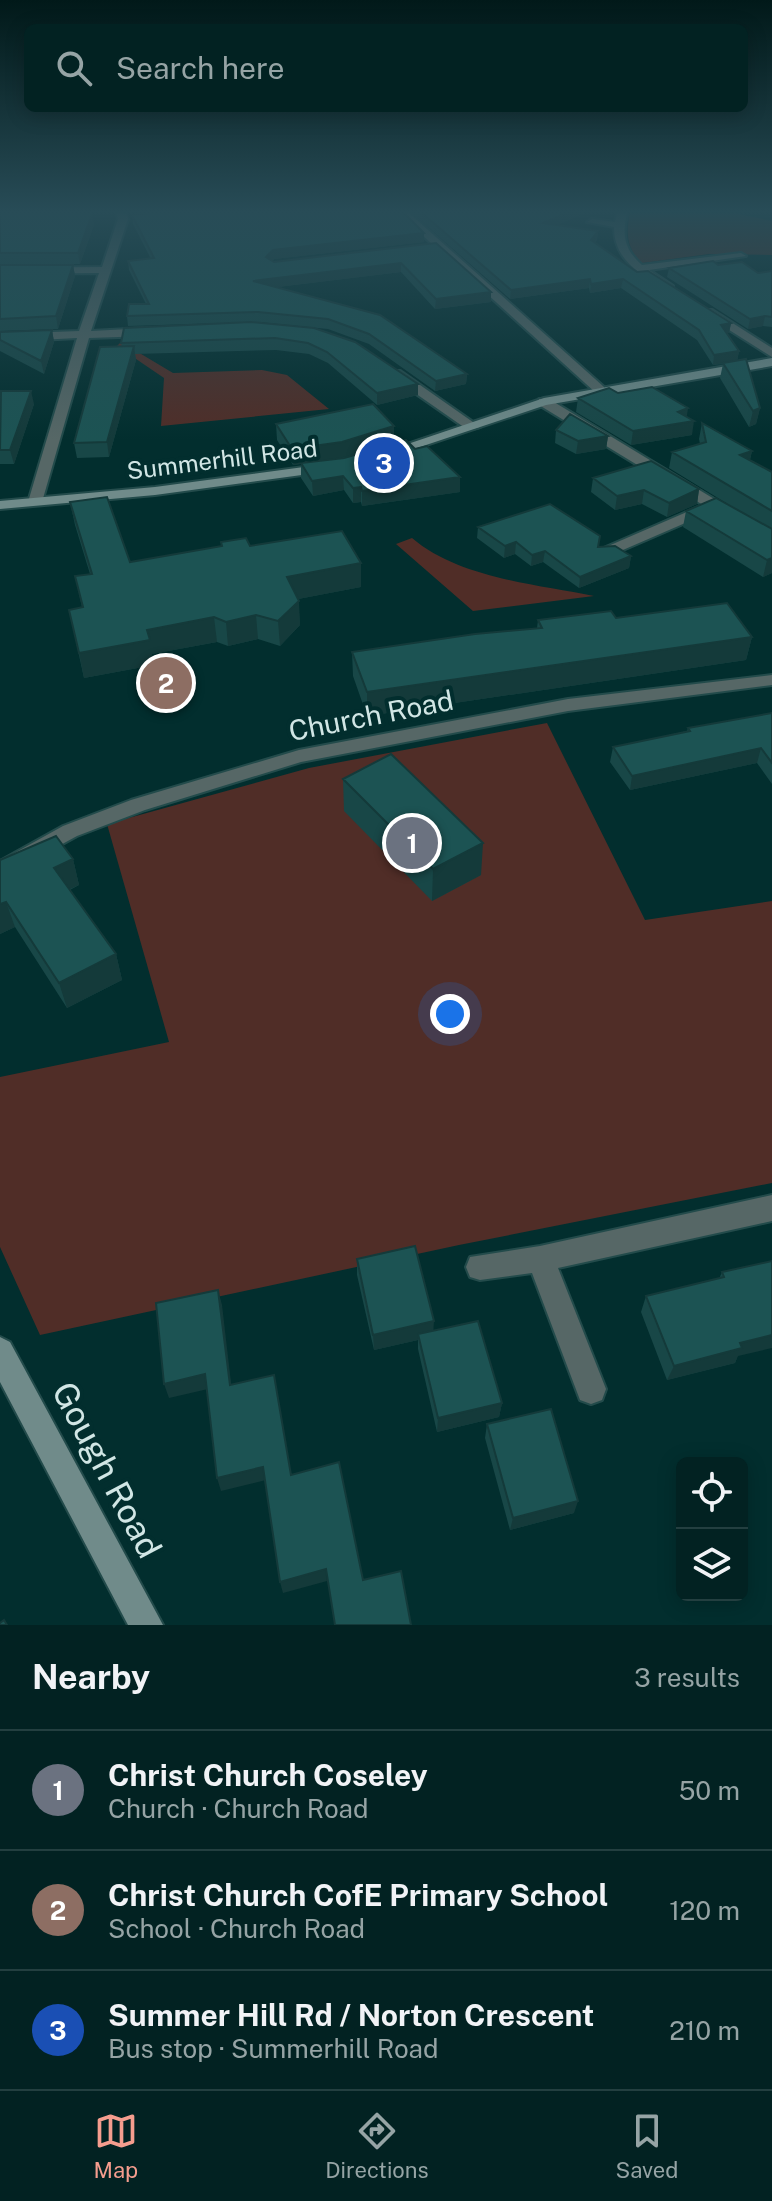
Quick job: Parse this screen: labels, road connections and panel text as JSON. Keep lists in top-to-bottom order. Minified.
{"streets":{"main road":["Summerhill Road","Gough Road"],"street":["Church Road"]},"page":{"search":"Search here","pins":["3","2","1"],"heading":["Nearby","3 results"],"list":[{"mark":"1","name":"Christ Church Coseley","note":"Church · Church Road","value":"50 m"},{"mark":"2","name":"Christ Church CofE Primary School","note":"School · Church Road","value":"120 m"},{"mark":"3","name":"Summer Hill Rd / Norton Crescent","note":"Bus stop · Summerhill Road","value":"210 m"}],"nav":["Map","Directions","Saved"]}}
